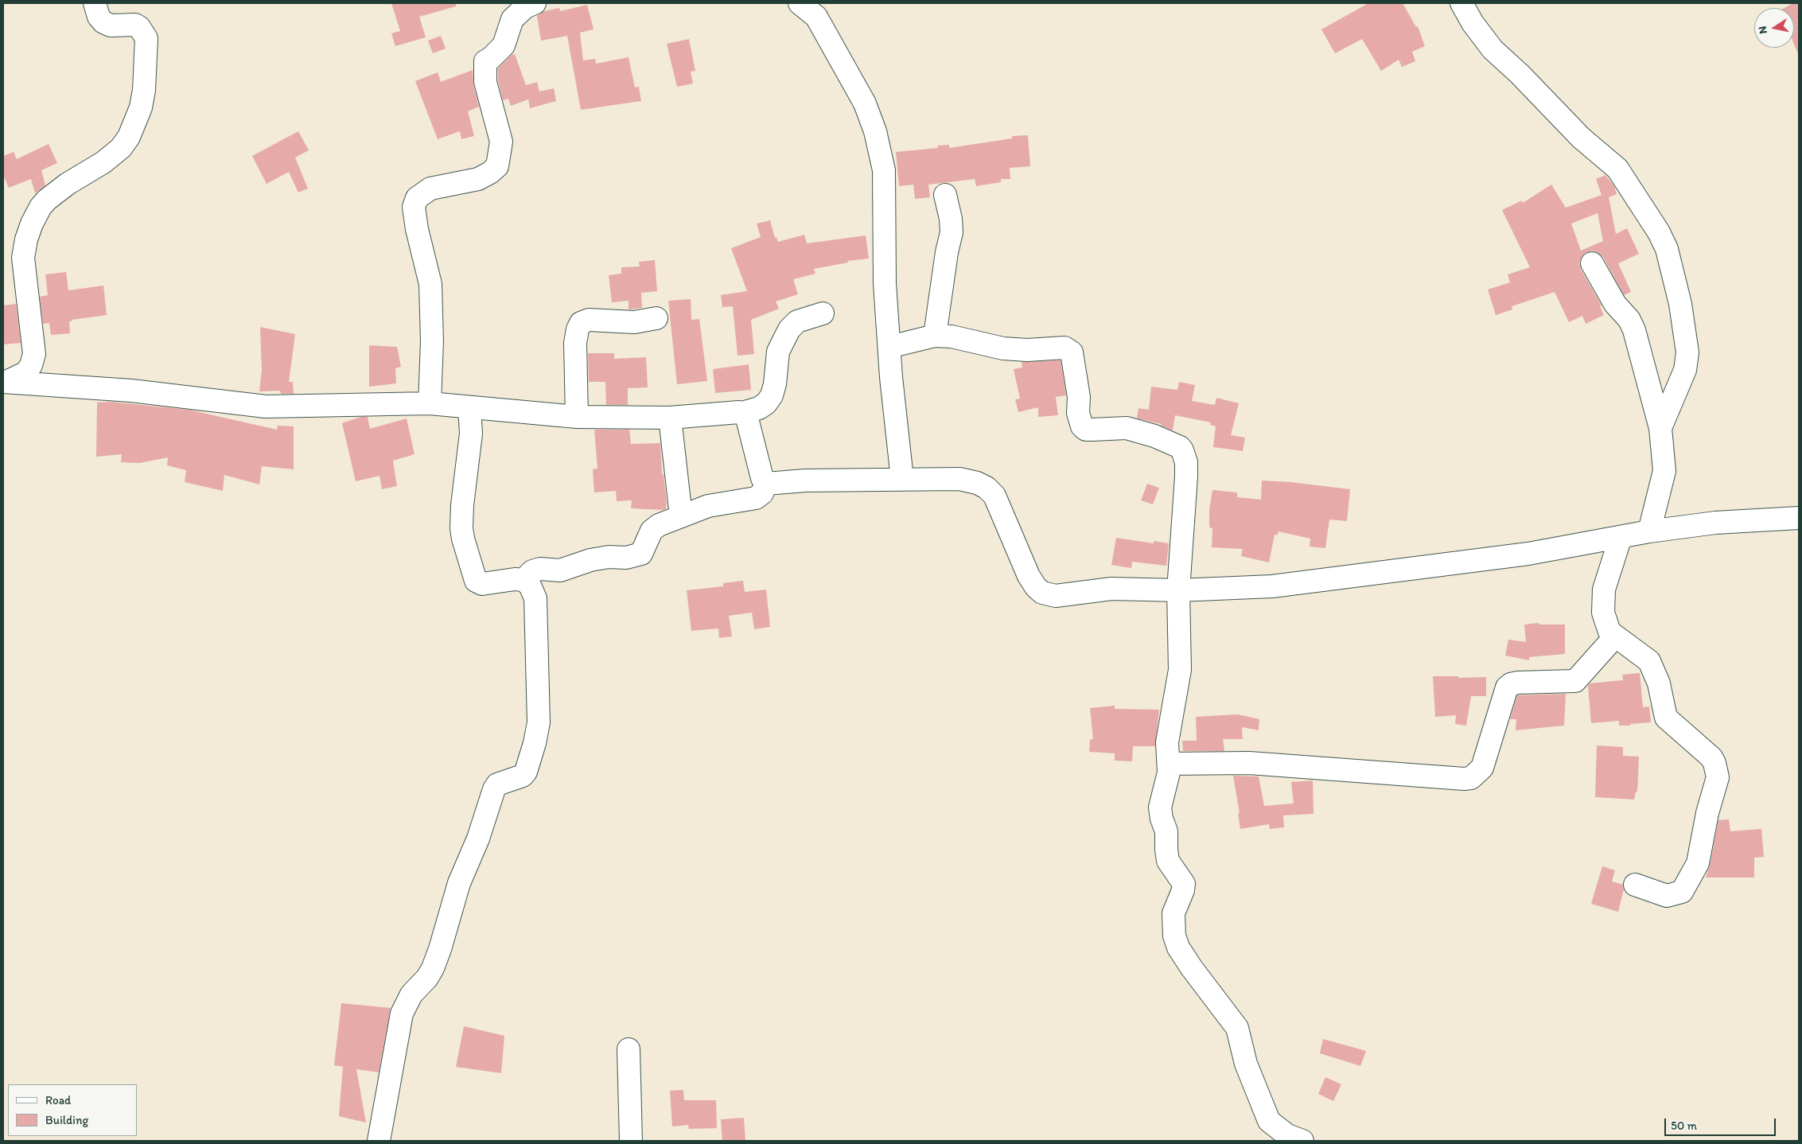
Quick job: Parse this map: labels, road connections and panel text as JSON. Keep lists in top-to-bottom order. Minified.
{"legend":["Road","Building"],"scale_bar":"50 m","north":"left"}
